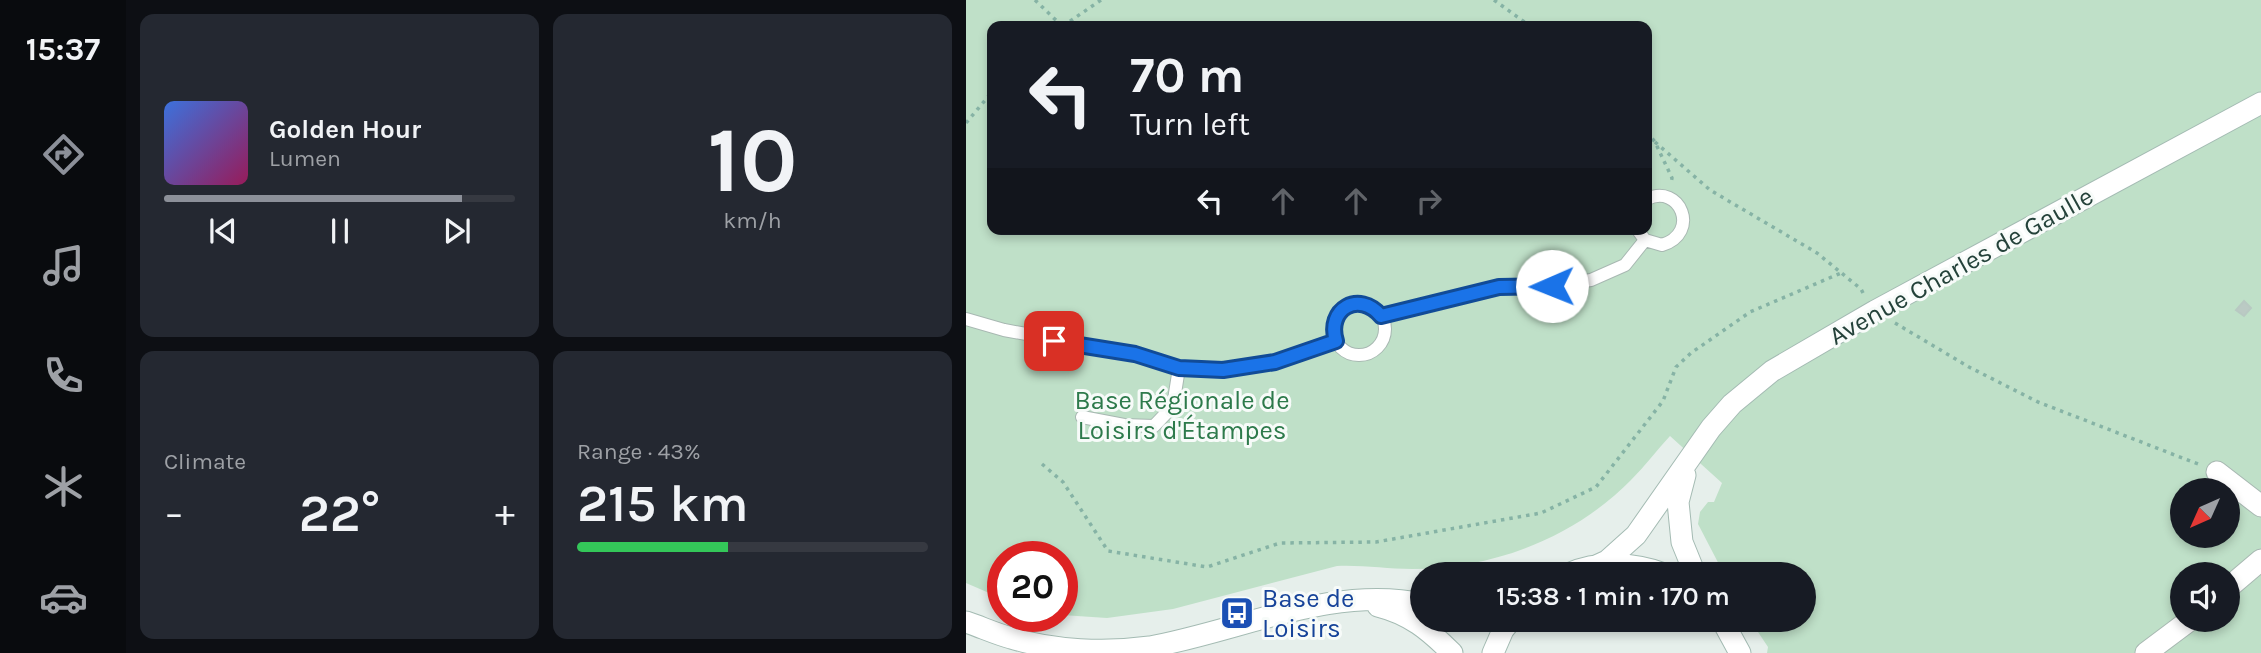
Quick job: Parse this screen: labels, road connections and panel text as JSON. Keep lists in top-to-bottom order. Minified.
{"streets":{"main road":["Avenue Charles de Gaulle"]},"parks":["Base Régionale de Loisirs d'Étampes"],"places":{"bus stop":["Base de Loisirs"]},"north":"bottom left","page":{"tabs":"15:37","tile":[["10","km/h"],"Climate",["Range · 43%","215 km"]],"turn":["70 m","Turn left"],"song":["Golden Hour","Lumen"],"heat":["−","22°","+"],"limit":"20","trip":"15:38 · 1 min · 170 m"}}
